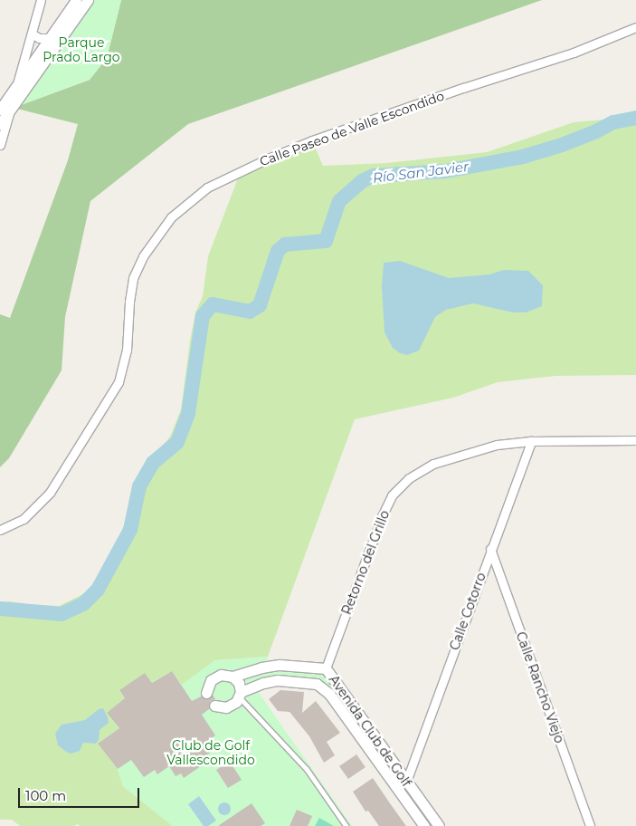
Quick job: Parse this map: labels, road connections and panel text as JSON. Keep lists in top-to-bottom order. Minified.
{"streets":{"street":["Calle Paseo de Valle Escondido","Retorno del Grillo","Calle Cotorro","Calle Rancho Viejo","Avenida Club de Golf"]},"crossings":[["Retorno del Grillo","Calle Cotorro"],["Retorno del Grillo","Avenida Club de Golf"],["Calle Cotorro","Calle Rancho Viejo"],["Calle Cotorro","Avenida Club de Golf"]],"water":["Río San Javier"],"parks":["Parque Prado Largo","Club de Golf Vallescondido"],"scale_bar":"100 m"}
